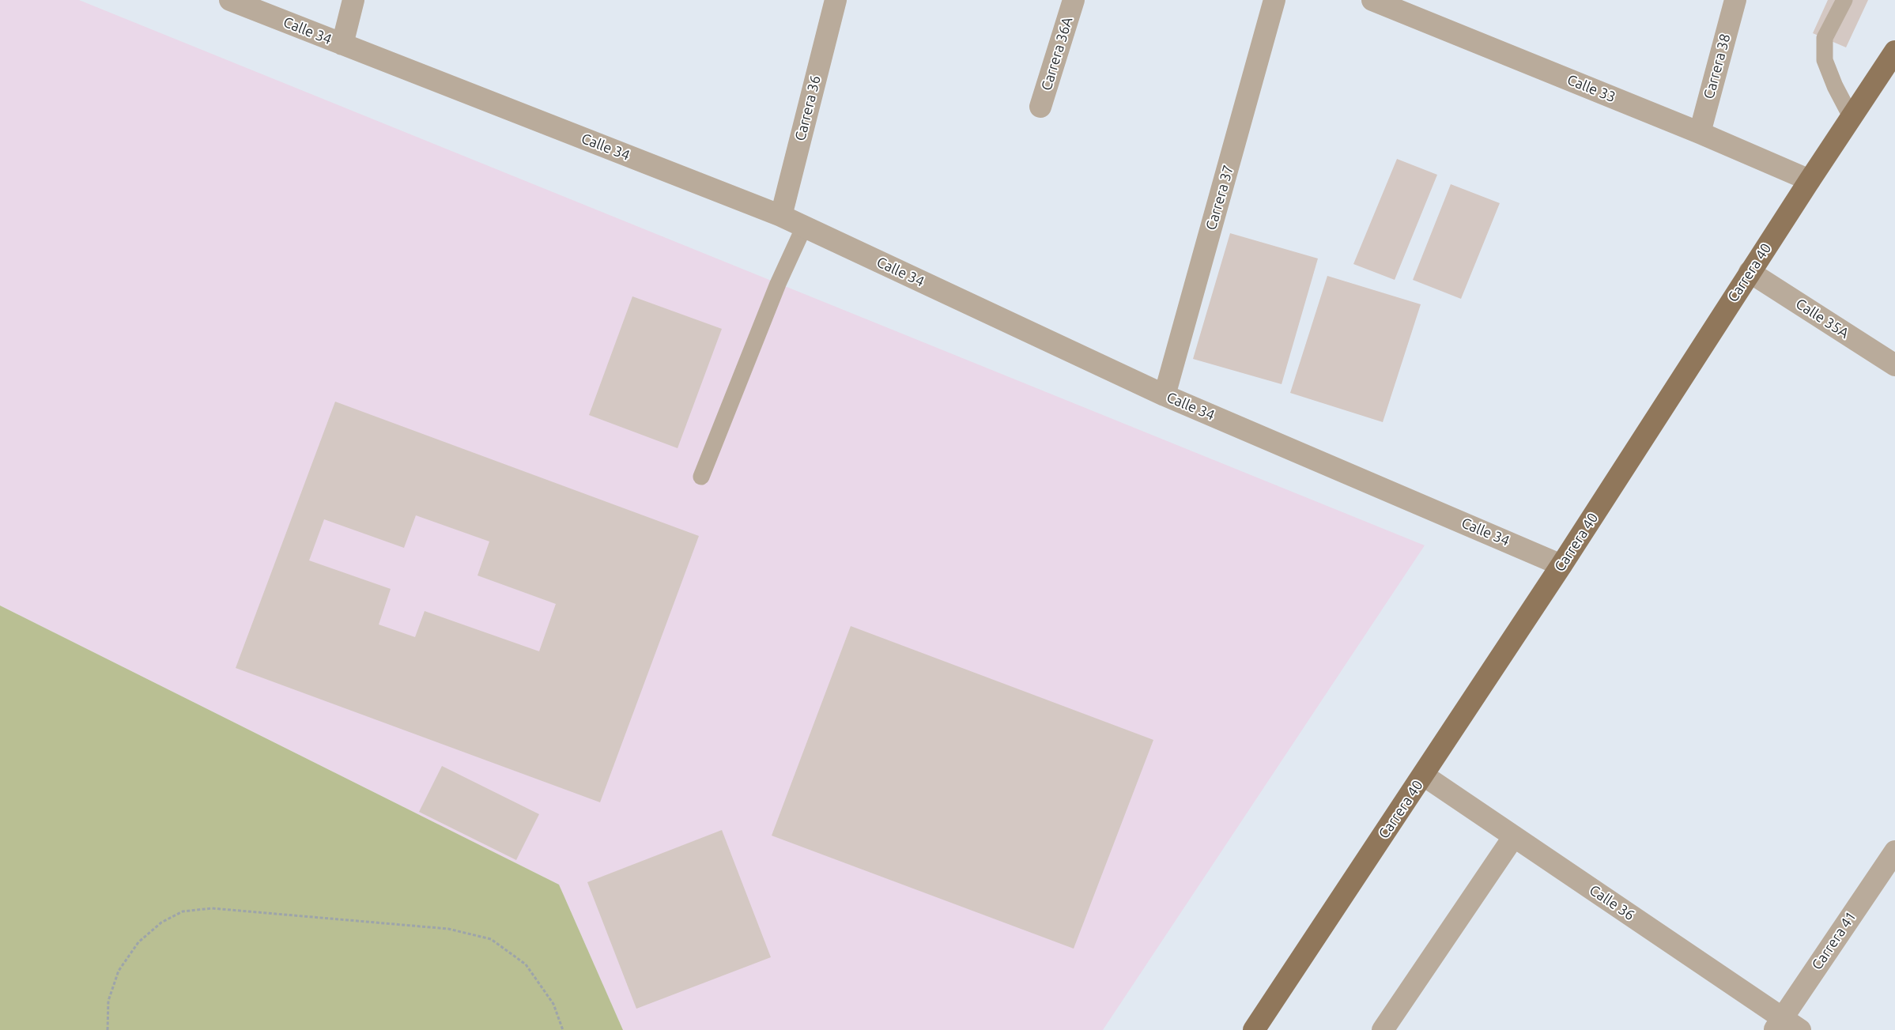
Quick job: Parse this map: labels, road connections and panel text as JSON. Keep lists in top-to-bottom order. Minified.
{"streets":{"main road":["Carrera 40"],"street":["Calle 34","Carrera 36A","Carrera 38","Calle 33","Carrera 36","Carrera 37","Calle 35A","Calle 36","Carrera 41"]},"crossings":[["Calle 34","Carrera 36"],["Calle 34","Carrera 37"],["Calle 34","Carrera 40"],["Carrera 38","Calle 33"],["Calle 33","Carrera 40"],["Carrera 40","Calle 35A"],["Carrera 40","Calle 36"],["Calle 36","Carrera 41"]]}
